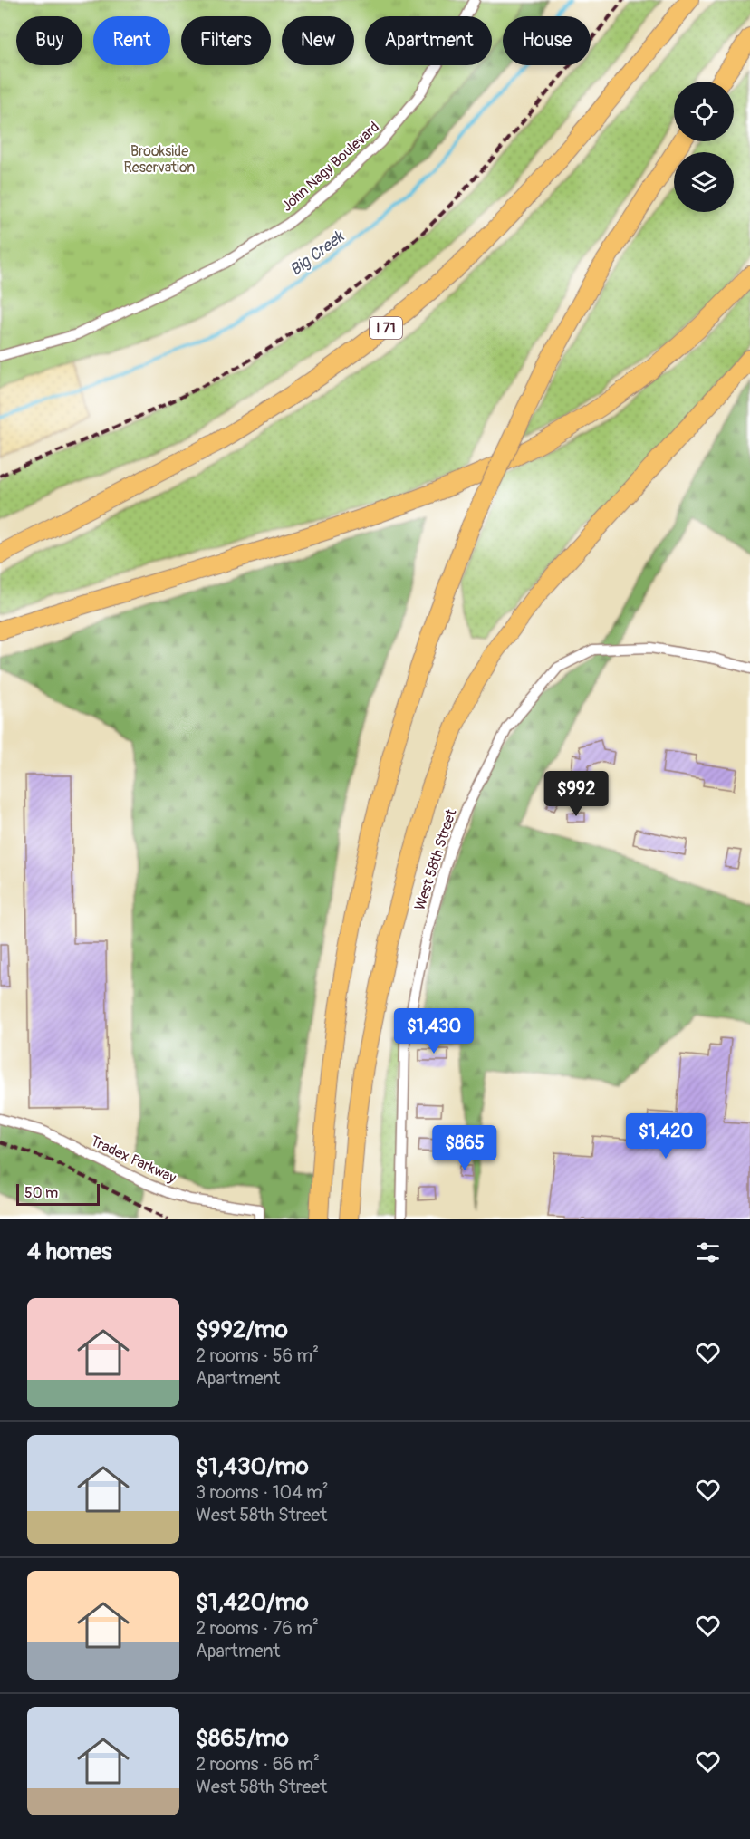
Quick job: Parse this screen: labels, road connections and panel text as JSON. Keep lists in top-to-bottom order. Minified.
{"streets":{"highway":["I 71"],"street":["John Nagy Boulevard","West 58th Street","Tradex Parkway"]},"water":["Big Creek"],"parks":["Brookside Reservation"],"scale_bar":"50 m","page":{"chip":["Buy","Rent","Filters","New","Apartment","House"],"price":["$992","$1,430","$1,420","$865"],"scale":"50 m","heading":"4 homes","list":[{"name":"$992/mo","note":"2 rooms · 56 m² · Apartment"},{"name":"$1,430/mo","note":"3 rooms · 104 m² · West 58th Street"},{"name":"$1,420/mo","note":"2 rooms · 76 m² · Apartment"},{"name":"$865/mo","note":"2 rooms · 66 m² · West 58th Street"}]}}
